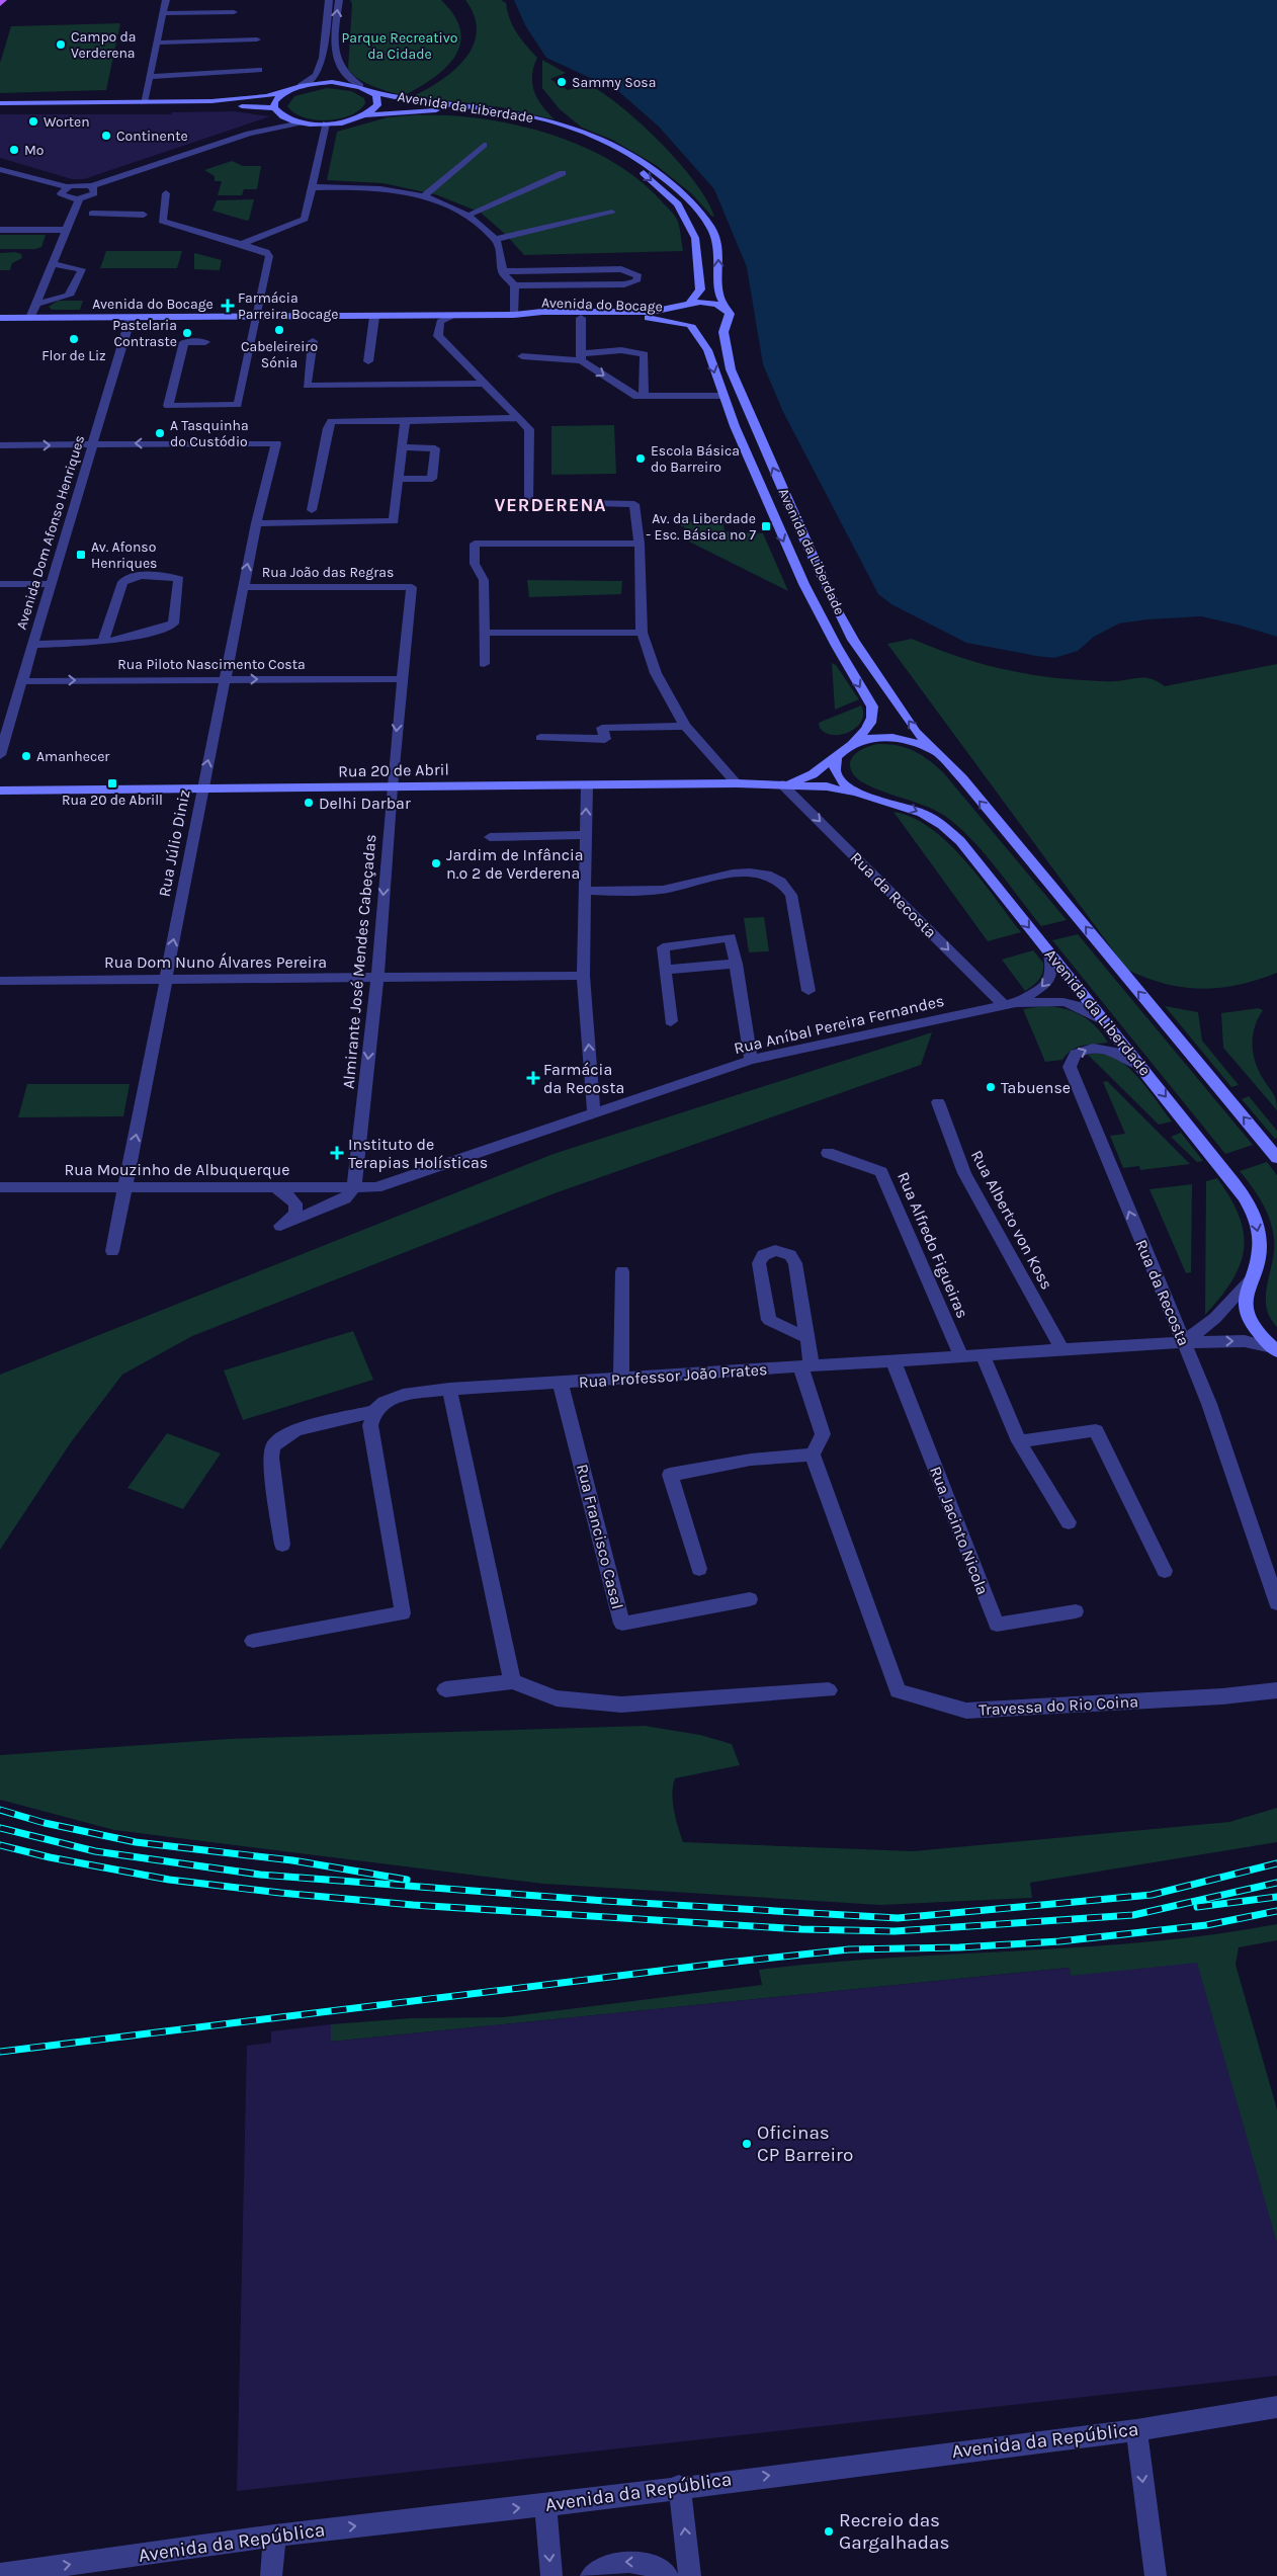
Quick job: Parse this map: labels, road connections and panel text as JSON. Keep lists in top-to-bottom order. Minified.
{"streets":{"main road":["Avenida da Liberdade","Avenida do Bocage","Rua 20 de Abril"],"street":["Avenida Dom Afonso Henriques","Rua João das Regras","Rua Piloto Nascimento Costa","Rua Júlio Diniz","Rua da Recosta","Rua Dom Nuno Álvares Pereira","Almirante José Mendes Cabeçadas","Rua Aníbal Pereira Fernandes","Rua Mouzinho de Albuquerque","Rua Alberto von Koss","Rua Alfredo Figueiras","Rua Professor João Prates","Rua Jacinto Nicola","Rua Francisco Casal","Travessa do Rio Coina","Avenida da República"]},"crossings":[["Avenida da Liberdade","Avenida do Bocage"],["Avenida da Liberdade","Rua 20 de Abril"],["Avenida da Liberdade","Rua da Recosta"],["Avenida da Liberdade","Rua Professor João Prates"],["Avenida do Bocage","Avenida Dom Afonso Henriques"],["Avenida Dom Afonso Henriques","Rua Piloto Nascimento Costa"],["Avenida Dom Afonso Henriques","Rua Júlio Diniz"],["Rua João das Regras","Rua Júlio Diniz"],["Rua João das Regras","Almirante José Mendes Cabeçadas"],["Rua Piloto Nascimento Costa","Rua Júlio Diniz"],["Rua Piloto Nascimento Costa","Almirante José Mendes Cabeçadas"],["Rua 20 de Abril","Rua Júlio Diniz"],["Rua 20 de Abril","Rua da Recosta"],["Rua 20 de Abril","Almirante José Mendes Cabeçadas"],["Rua Júlio Diniz","Rua Dom Nuno Álvares Pereira"],["Rua Júlio Diniz","Rua Mouzinho de Albuquerque"],["Rua da Recosta","Rua Aníbal Pereira Fernandes"],["Rua da Recosta","Rua Professor João Prates"],["Rua Dom Nuno Álvares Pereira","Almirante José Mendes Cabeçadas"],["Almirante José Mendes Cabeçadas","Rua Aníbal Pereira Fernandes"],["Almirante José Mendes Cabeçadas","Rua Mouzinho de Albuquerque"],["Rua Aníbal Pereira Fernandes","Rua Mouzinho de Albuquerque"],["Rua Alberto von Koss","Rua Professor João Prates"],["Rua Alfredo Figueiras","Rua Professor João Prates"],["Rua Professor João Prates","Rua Jacinto Nicola"],["Rua Professor João Prates","Rua Francisco Casal"]],"one_way":["Rua Piloto Nascimento Costa","Almirante José Mendes Cabeçadas","Avenida da República"],"districts":["VERDERENA"],"parks":["Parque Recreativo da Cidade"],"places":{"other":["Campo da Verderena","Sammy Sosa","Worten","Continente","Mo","Cabeleireiro Sónia","Pastelaria Contraste","Flor de Liz","A Tasquinha do Custódio","Escola Básica do Barreiro","Amanhecer","Delhi Darbar","Jardim de Infância n.º 2 de Verderena","Tabuense","Oficinas CP Barreiro","Recreio das Gargalhadas"],"health":["Farmácia Parreira Bocage","Farmácia da Recosta","Instituto de Terapias Holísticas"],"transit":["Av. da Liberdade - Esc. Básica nº 7","Av. Afonso Henriques","Rua 20 de Abrill"]}}
